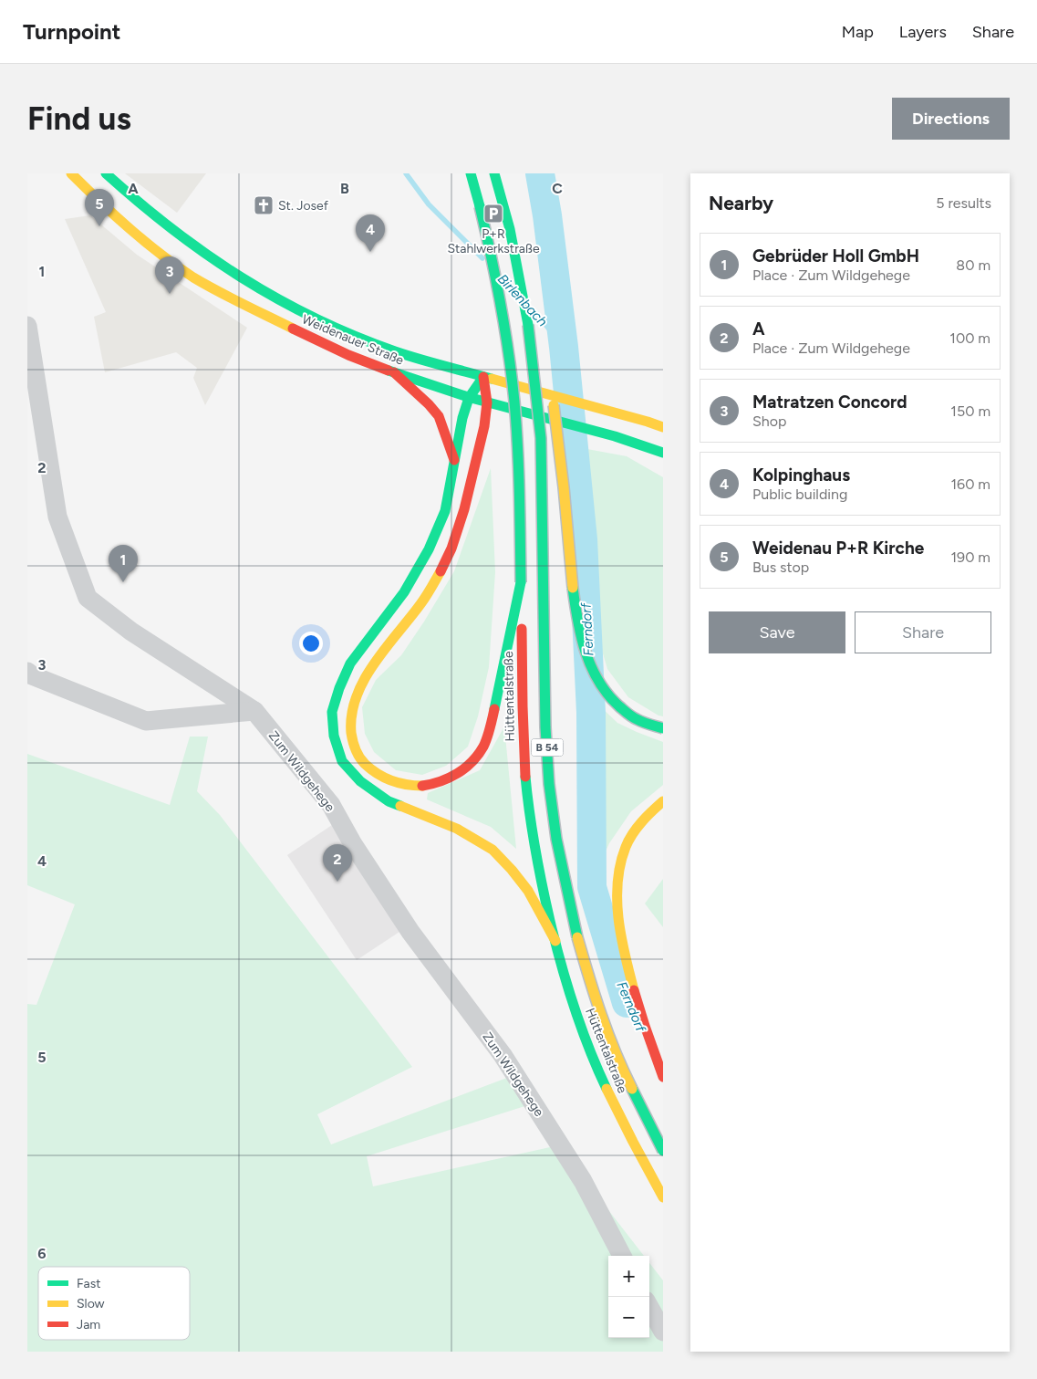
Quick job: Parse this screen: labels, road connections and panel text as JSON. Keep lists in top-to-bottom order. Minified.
{"streets":{"main road":["Weidenauer Straße","Hüttentalstraße","B 54"],"street":["Zum Wildgehege"]},"water":["Birlenbach","Ferndorf"],"places":{"church":["St. Josef"],"parking":["P+R Stahlwerkstraße"]},"legend":["Fast","Slow","Jam"],"page":{"header":"Turnpoint","nav":["Map","Layers","Share"],"buttons":["Directions",["Save","Share"]],"title":"Find us","heading":["Nearby","5 results"],"pins":["5","4","3","1","2"],"list":[{"mark":"1","name":"Gebrüder Holl GmbH","note":"Place · Zum Wildgehege","value":"80 m"},{"mark":"2","name":"A","note":"Place · Zum Wildgehege","value":"100 m"},{"mark":"3","name":"Matratzen Concord","note":"Shop","value":"150 m"},{"mark":"4","name":"Kolpinghaus","note":"Public building","value":"160 m"},{"mark":"5","name":"Weidenau P+R Kirche","note":"Bus stop","value":"190 m"}],"map_buttons":["+","−"]},"grid":{"columns":["A","B","C"],"rows":["1","2","3","4","5","6"]}}
